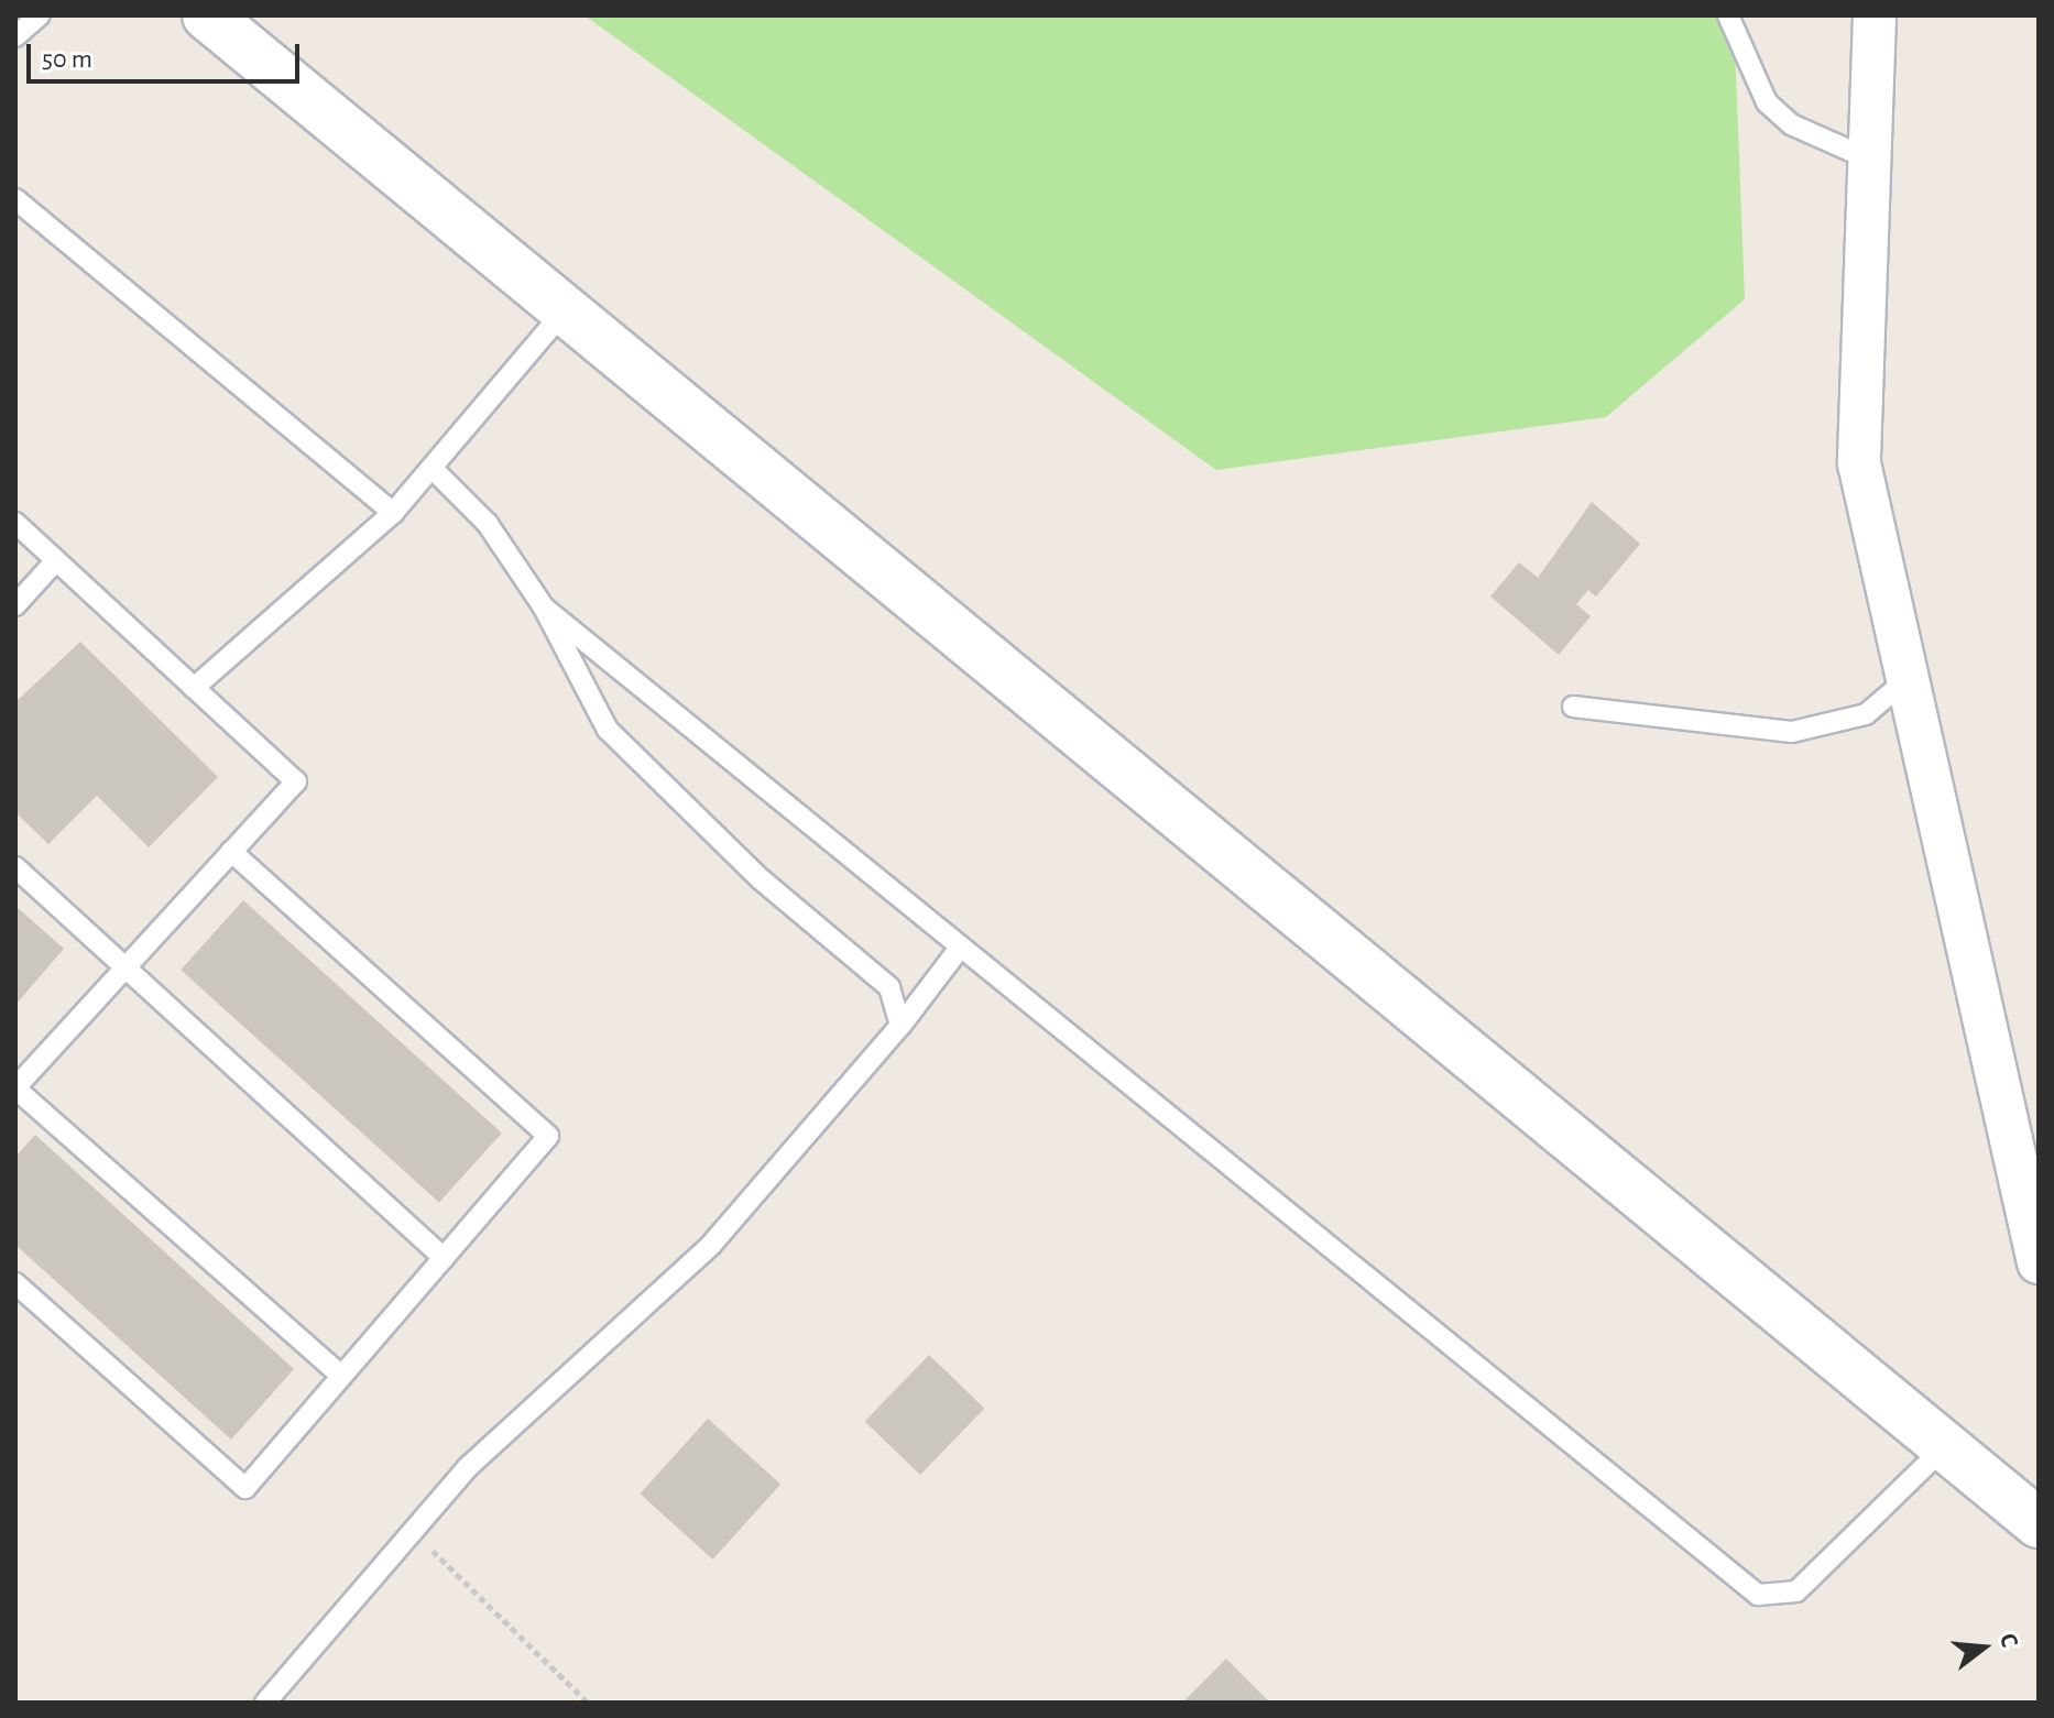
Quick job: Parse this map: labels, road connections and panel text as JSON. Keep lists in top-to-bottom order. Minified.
{"scale_bar":"50 m","north":"right"}
